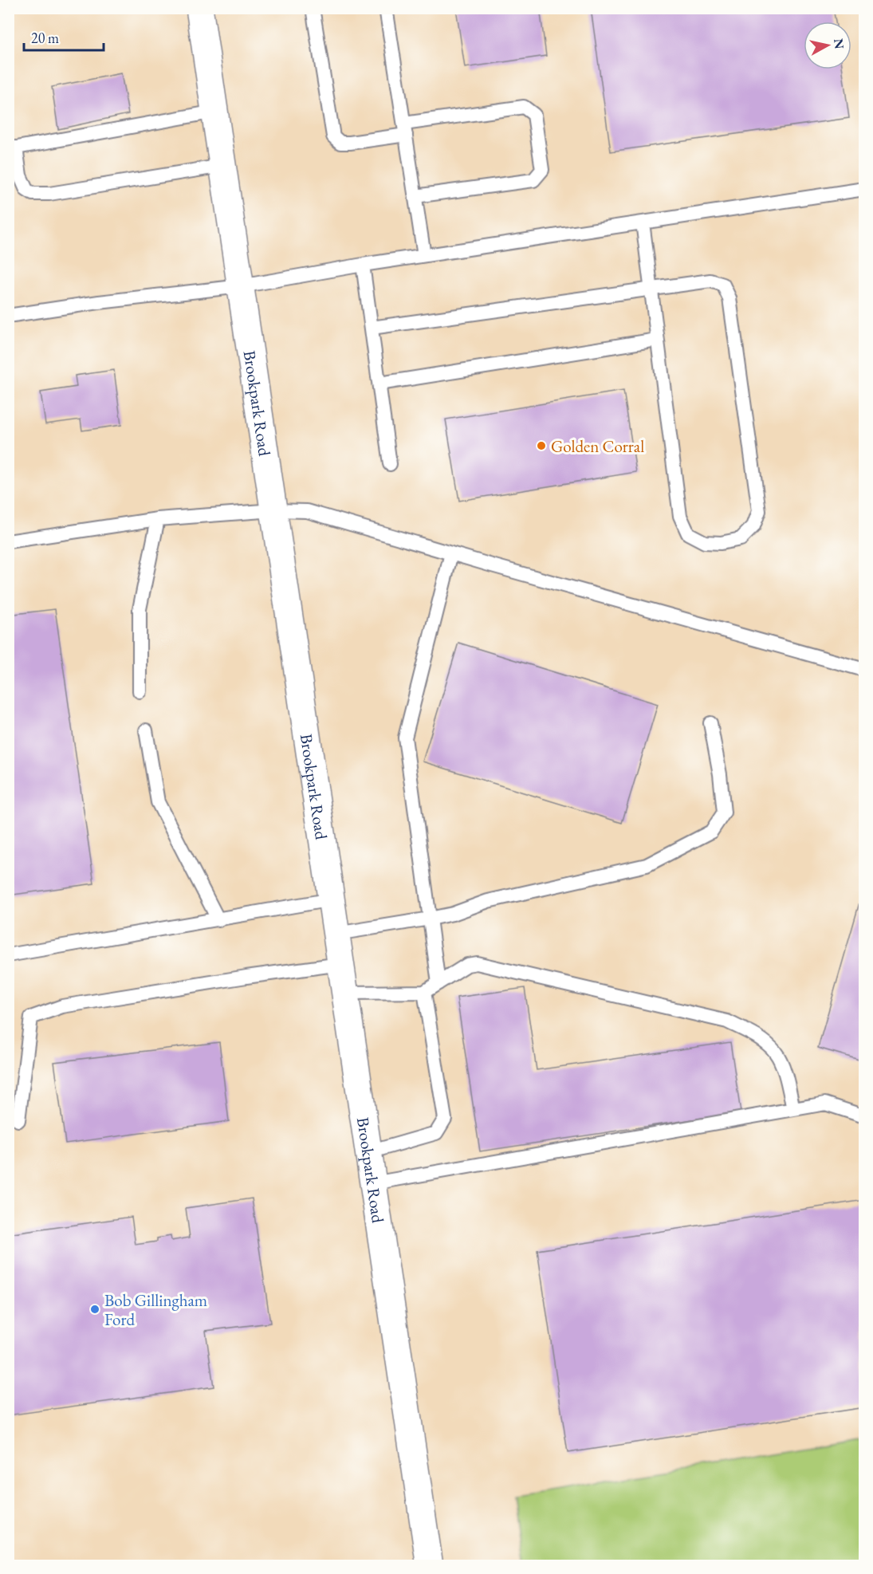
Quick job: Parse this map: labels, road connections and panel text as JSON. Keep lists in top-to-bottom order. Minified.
{"streets":{"main road":["Brookpark Road"]},"places":["Golden Corral","Bob Gillingham Ford"],"scale_bar":"20 m","north":"right"}
